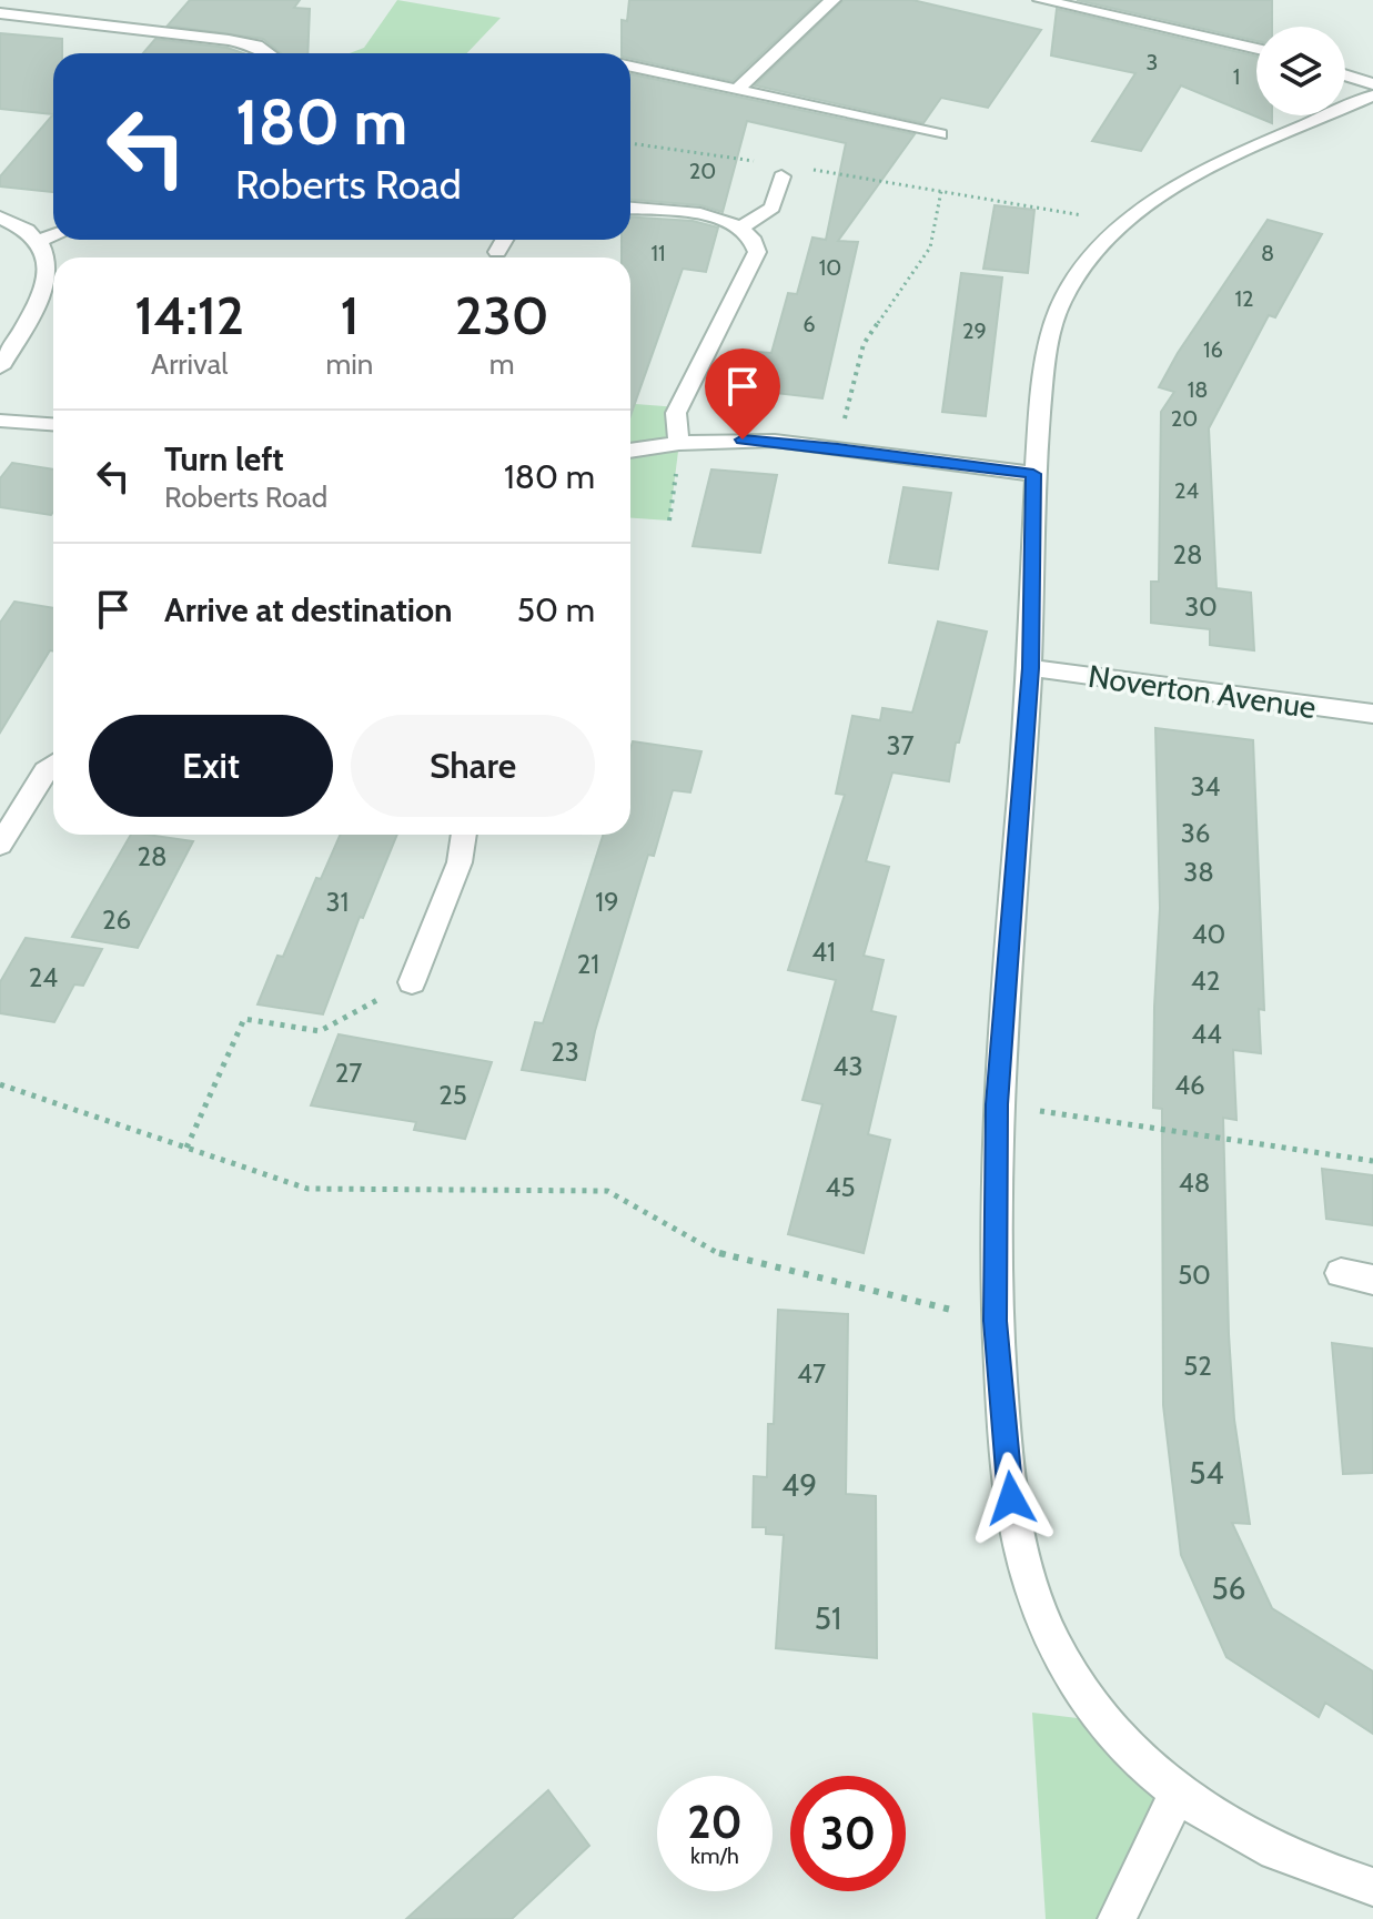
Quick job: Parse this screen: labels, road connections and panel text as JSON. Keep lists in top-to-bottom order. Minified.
{"streets":{"street":["Noverton Avenue"]},"house_numbers":["3","1","20","11","8","10","12","6","29","16","18","20","24","28","30","37","34","36","28","38","31","19","26","40","41","21","24","42","44","23","43","27","46","25","48","45","50","52","47","54","49","56","51"],"page":{"turn":["180 m","Roberts Road"],"eta":["14:12","Arrival","1","min","230","m"],"list":[{"name":"Turn left","note":"Roberts Road","value":"180 m"},{"name":"Arrive at destination","value":"50 m"}],"buttons":["Exit","Share"],"speed":"20 km/h","limit":"30"}}
